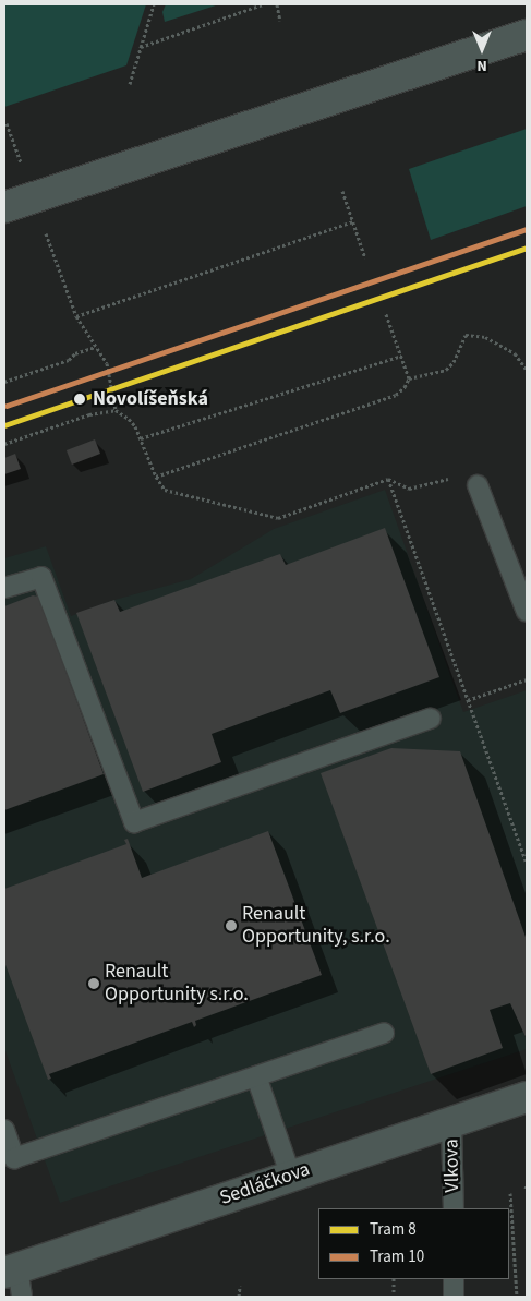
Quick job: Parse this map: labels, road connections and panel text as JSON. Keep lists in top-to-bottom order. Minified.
{"streets":{"street":["Sedláčkova"],"lane":["Vlkova"]},"crossings":[["Vlkova","Sedláčkova"]],"places":["Novolíšeňská","Renault Opportunity, s.r.o.","Renault Opportunity s.r.o."],"lines":["tram line 10","tram line 8"],"legend":["Tram 8","Tram 10"],"north":"bottom"}
